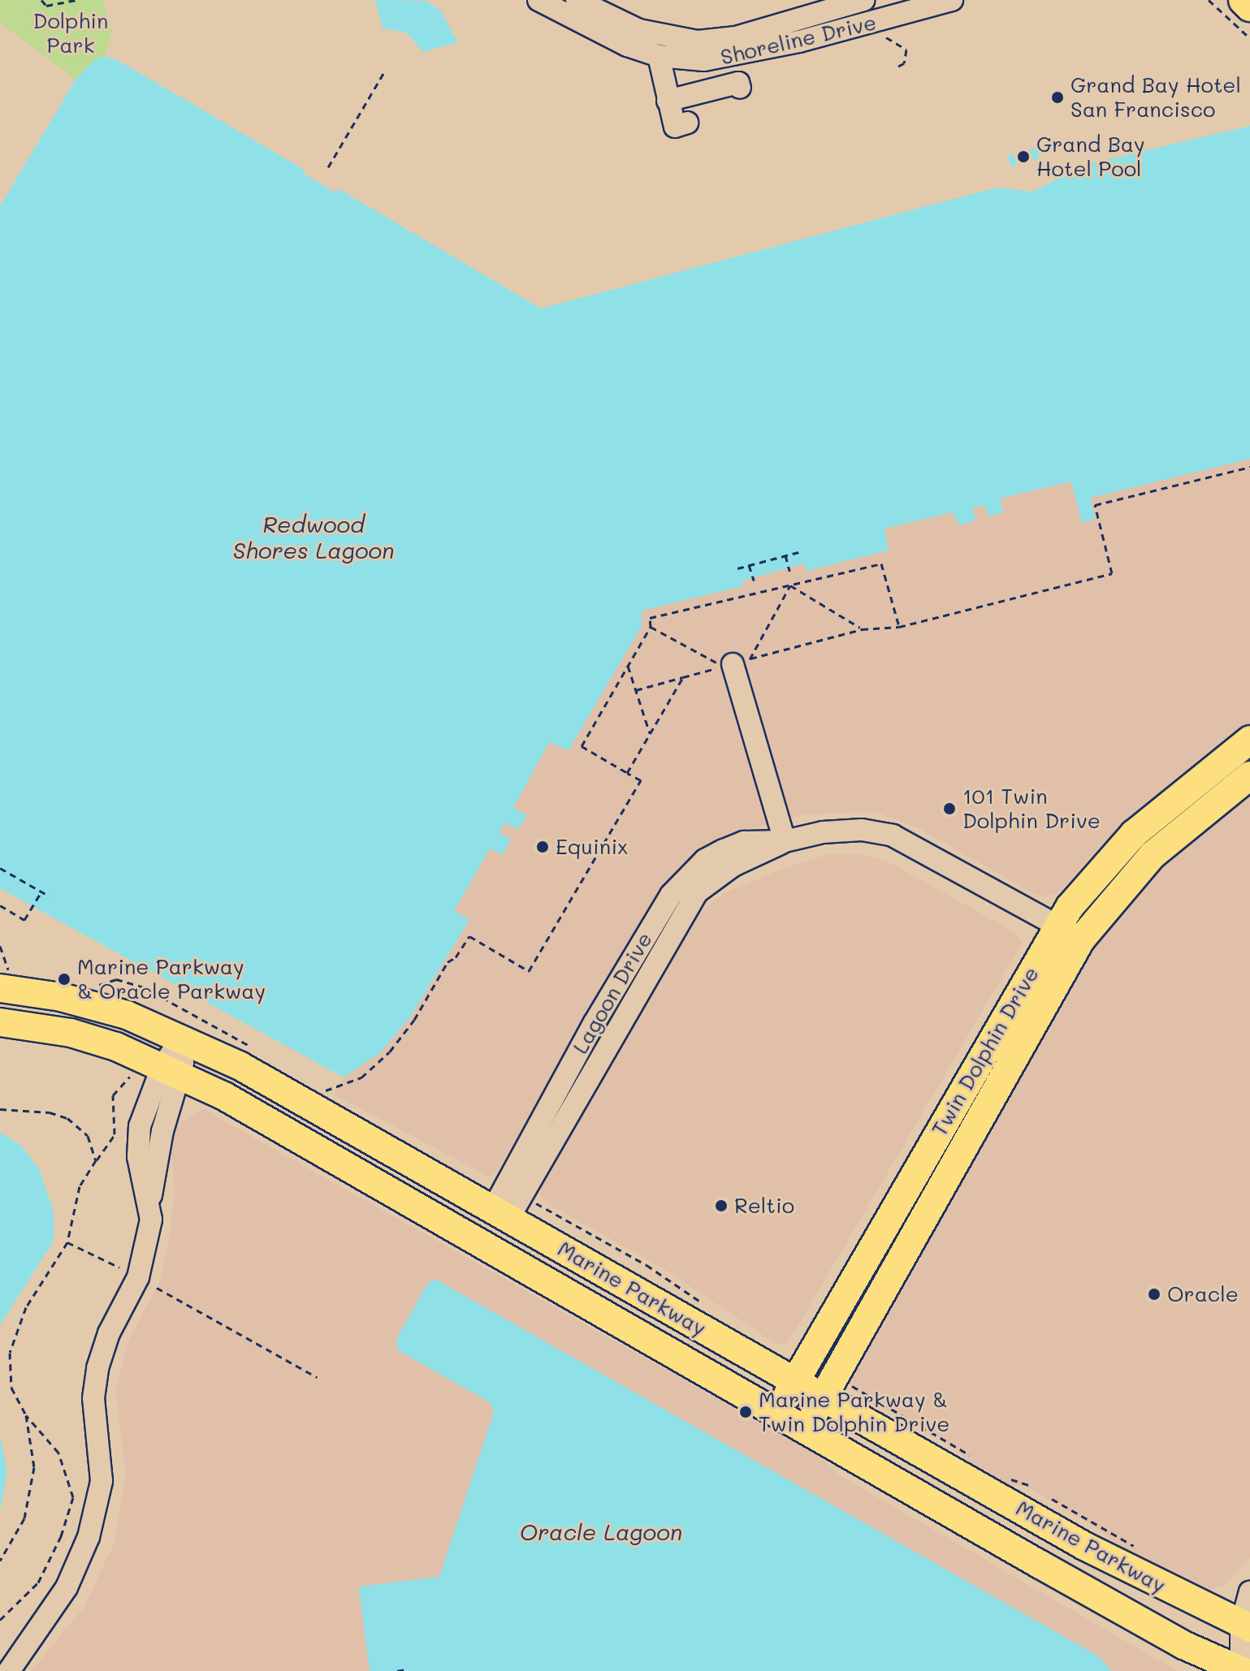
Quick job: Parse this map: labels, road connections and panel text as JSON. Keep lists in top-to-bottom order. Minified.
{"streets":{"main road":["Twin Dolphin Drive","Marine Parkway"],"street":["Shoreline Drive","Lagoon Drive"]},"crossings":[["Lagoon Drive","Twin Dolphin Drive"],["Lagoon Drive","Marine Parkway"],["Twin Dolphin Drive","Marine Parkway"]],"water":["Redwood Shores Lagoon","Oracle Lagoon"],"parks":["Dolphin Park"],"places":["Grand Bay Hotel San Francisco","Grand Bay Hotel Pool","101 Twin Dolphin Drive","Equinix","Marine Parkway & Oracle Parkway","Reltio","Oracle","Marine Parkway & Twin Dolphin Drive"]}
